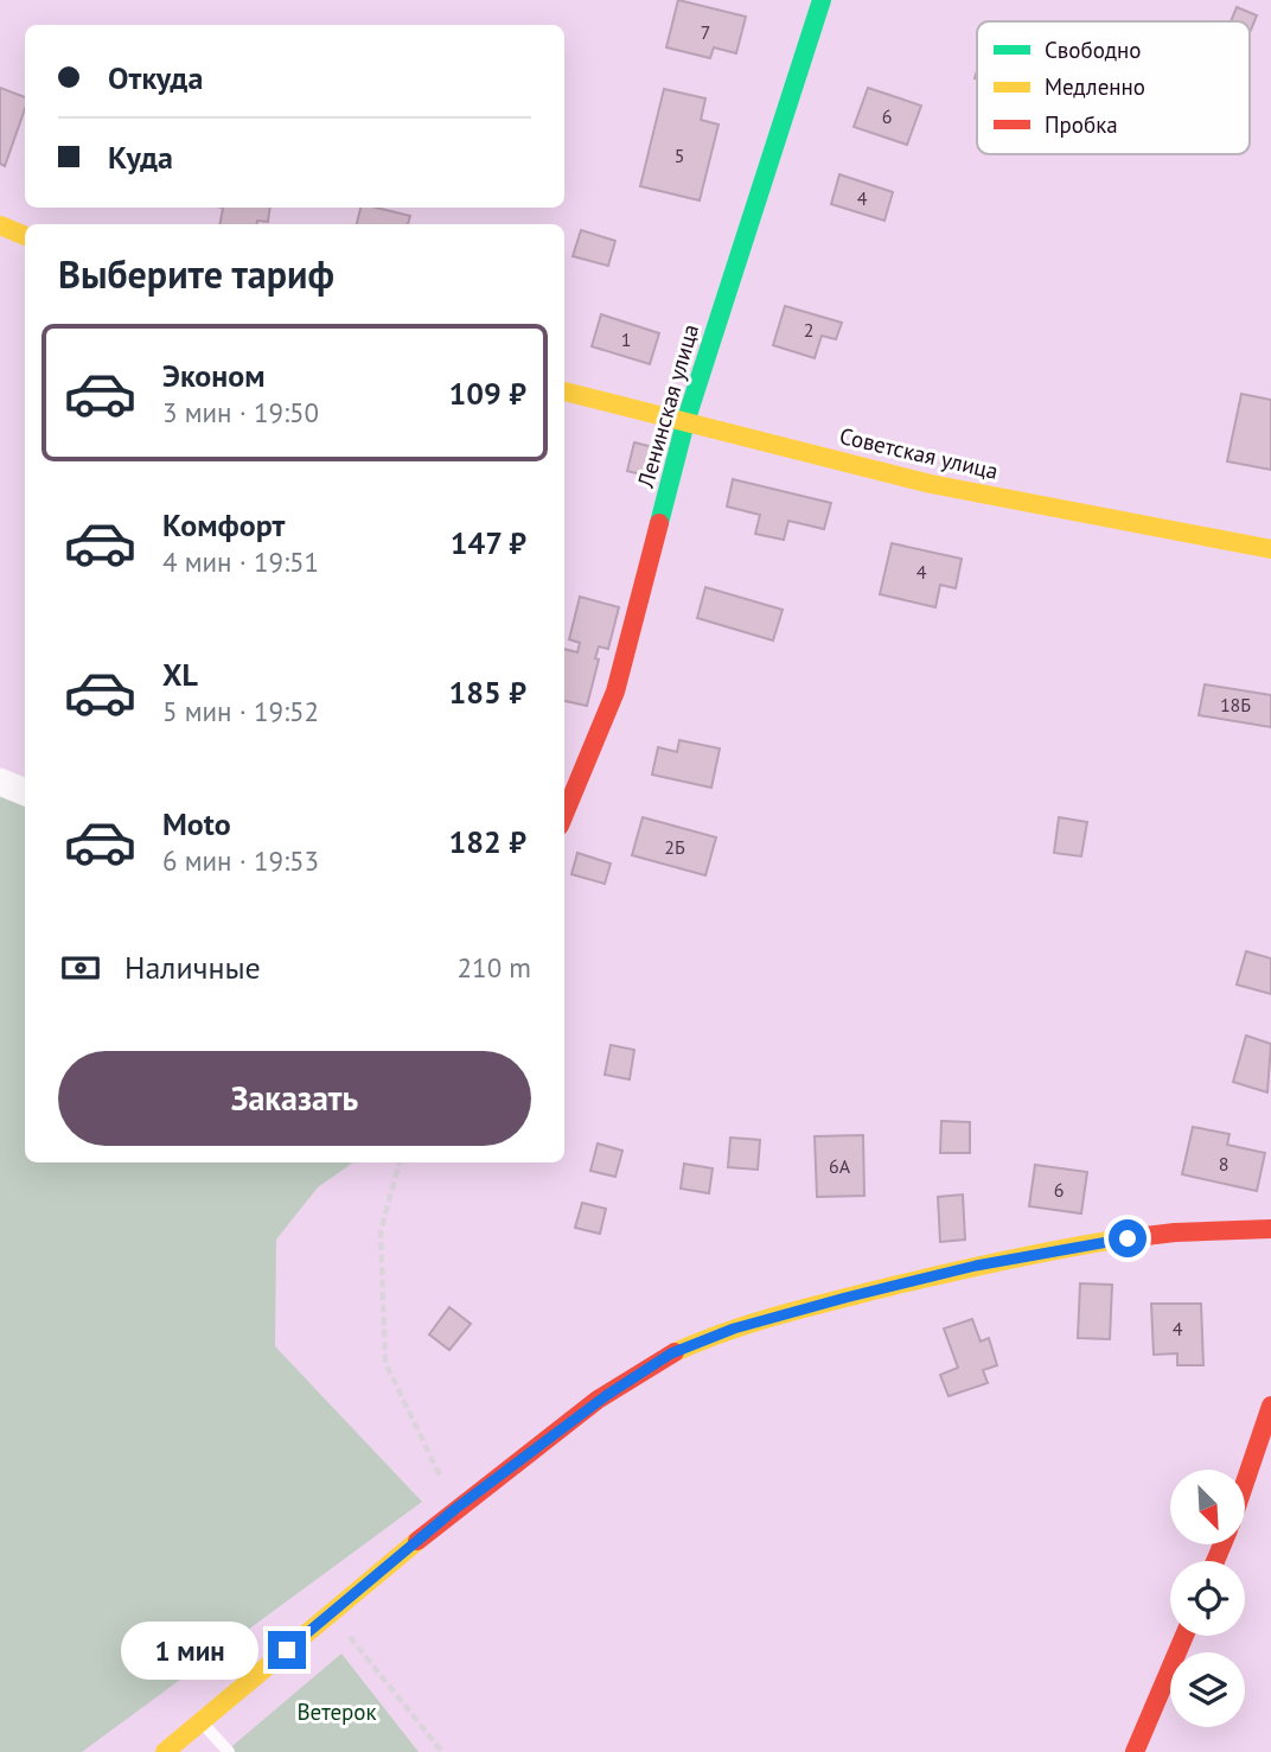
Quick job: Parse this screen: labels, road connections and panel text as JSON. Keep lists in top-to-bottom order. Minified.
{"streets":{"street":["Ленинская улица","Советская улица"]},"crossings":[["Ленинская улица","Советская улица"]],"parks":["Ветерок"],"house_numbers":["7","6","5","4","2","1","4","18Б","2Б","8","6А","6","4"],"legend":["Свободно","Медленно","Пробка"],"north":"bottom right","page":{"banner":["Откуда","Куда"],"heading":"Выберите тариф","list":[{"name":"Эконом","note":"3 мин · 19:50","value":"109 ₽"},{"name":"Комфорт","note":"4 мин · 19:51","value":"147 ₽"},{"name":"XL","note":"5 мин · 19:52","value":"185 ₽"},{"name":"Moto","note":"6 мин · 19:53","value":"182 ₽"}],"pay":["Наличные","210 m"],"buttons":"Заказать","bubble":"1 мин"}}
